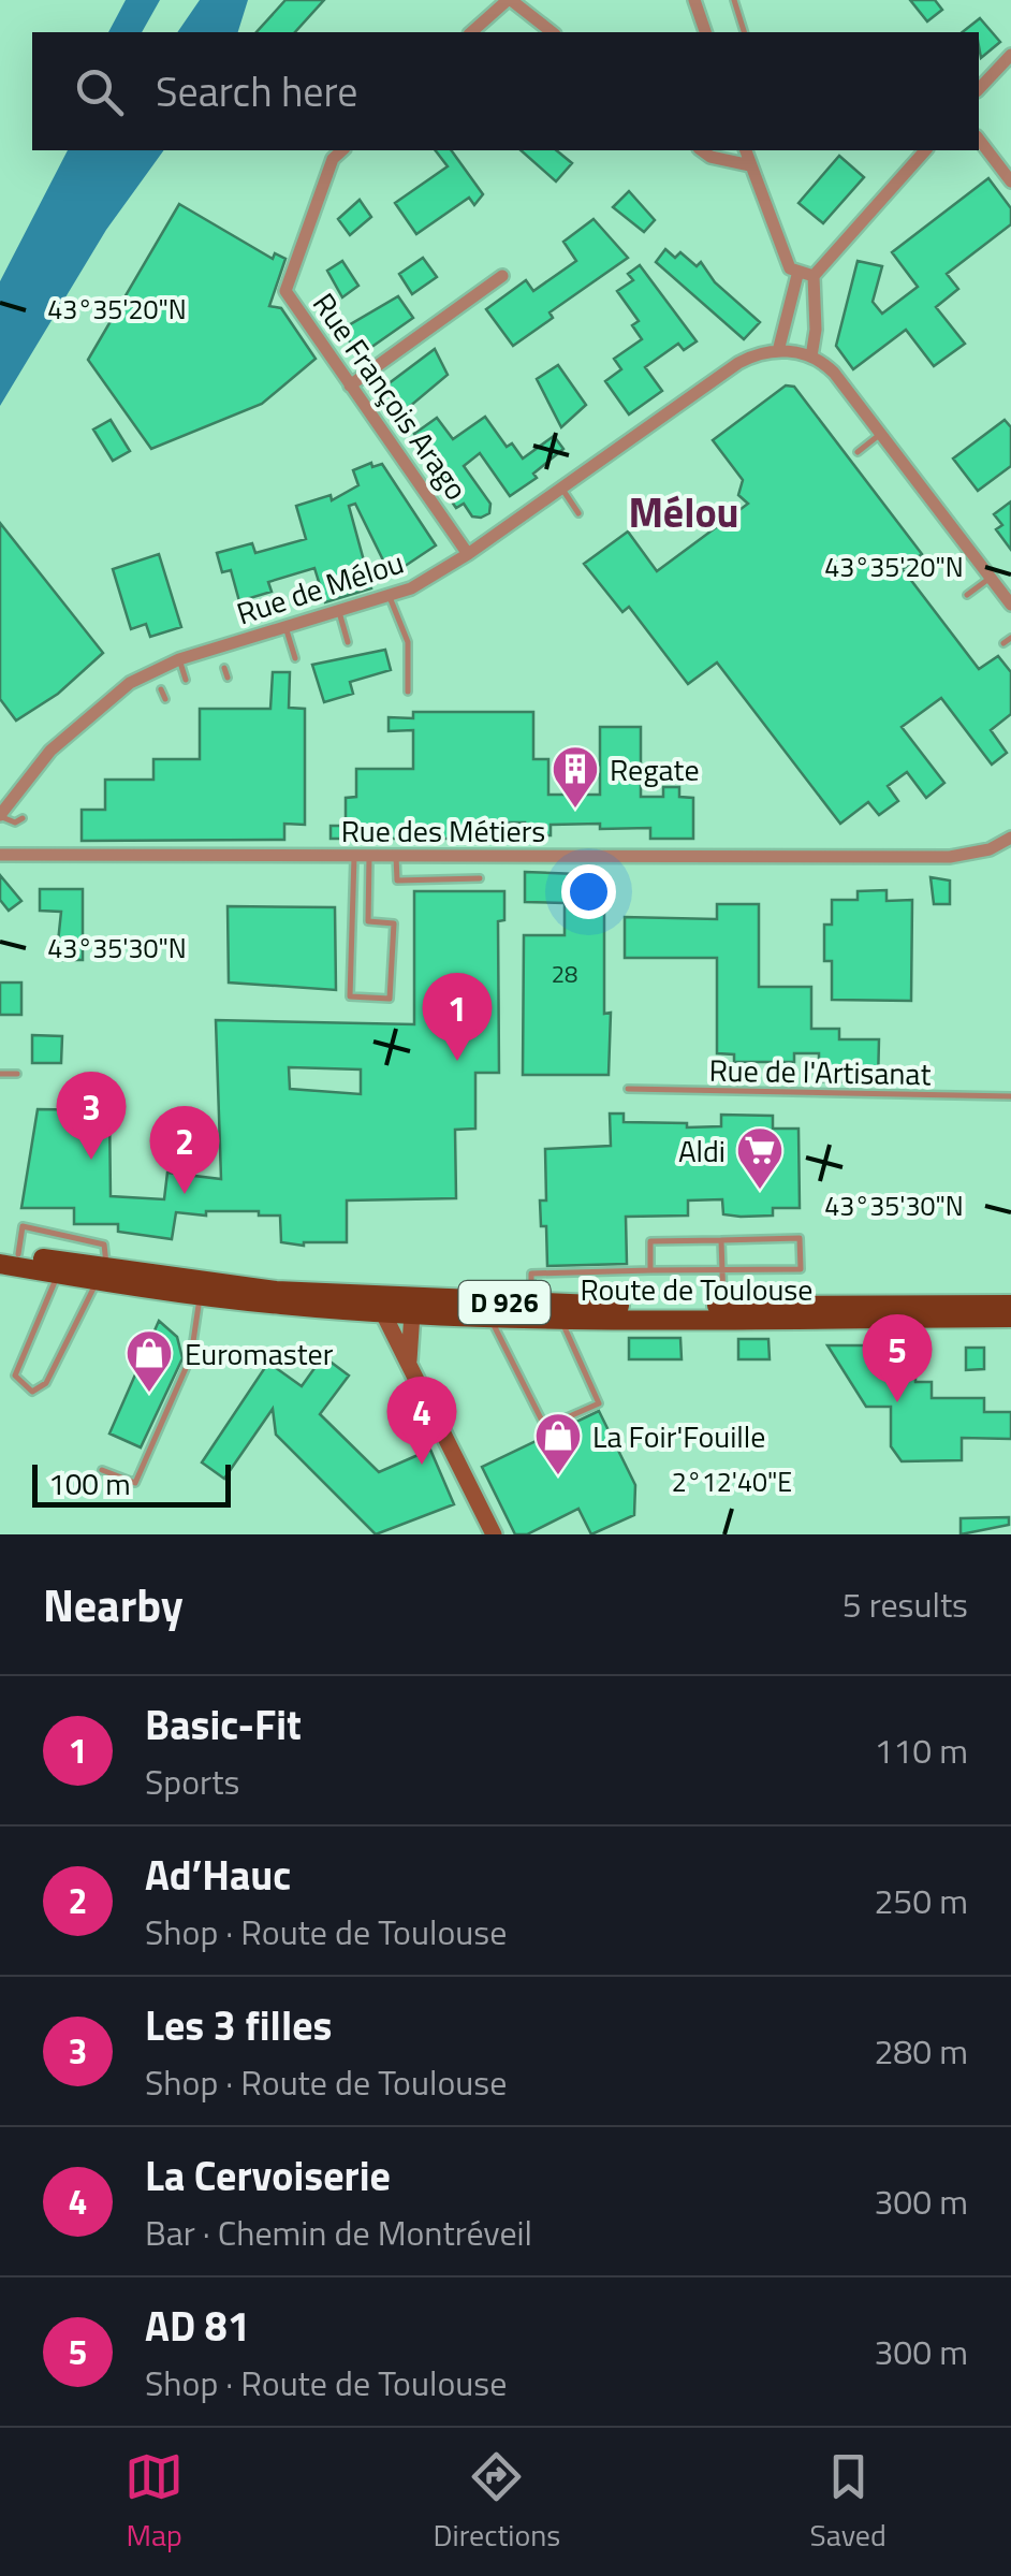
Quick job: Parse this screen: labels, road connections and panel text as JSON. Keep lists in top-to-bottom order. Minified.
{"streets":{"main road":["Route de Toulouse","D 926"],"street":["Rue François Arago","Rue de Mélou","Rue des Métiers"],"lane":["Rue de l'Artisanat"]},"crossings":[["Rue François Arago","Rue de Mélou"],["Route de Toulouse","D 926"]],"districts":["Mélou"],"places":{"building":["Regate"],"supermarket":["Aldi"],"shop":["Euromaster","La Foir'Fouille"]},"house_numbers":["28"],"scale_bar":"100 m","page":{"search":"Search here","pins":["1","3","2","5","4"],"scale":"100 m","heading":["Nearby","5 results"],"list":[{"mark":"1","name":"Basic-Fit","note":"Sports","value":"110 m"},{"mark":"2","name":"Ad’Hauc","note":"Shop · Route de Toulouse","value":"250 m"},{"mark":"3","name":"Les 3 filles","note":"Shop · Route de Toulouse","value":"280 m"},{"mark":"4","name":"La Cervoiserie","note":"Bar · Chemin de Montréveil","value":"300 m"},{"mark":"5","name":"AD 81","note":"Shop · Route de Toulouse","value":"300 m"}],"nav":["Map","Directions","Saved"]},"coordinates":["43°35'20\"N","43°35'30\"N","2°12'40\"E"]}
